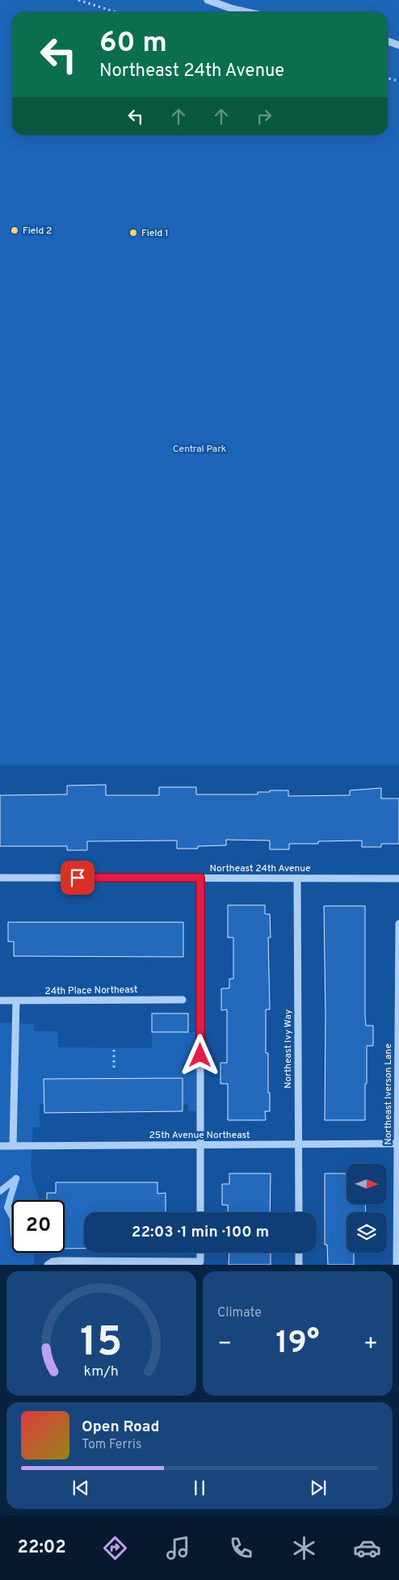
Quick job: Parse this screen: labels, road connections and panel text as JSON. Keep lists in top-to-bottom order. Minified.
{"streets":{"street":["Northeast 24th Avenue","24th Place Northeast","Northeast Ivy Way","Northeast Iverson Lane","25th Avenue Northeast"]},"crossings":[["Northeast 24th Avenue","Northeast Ivy Way"],["Northeast Ivy Way","25th Avenue Northeast"],["Northeast Iverson Lane","25th Avenue Northeast"]],"parks":["Central Park"],"places":["Field 2","Field 1"],"north":"right","page":{"turn":["60 m","Northeast 24th Avenue"],"limit":"20","trip":"22:03 · 1 min · 100 m","tile":"Climate","heat":["−","19°","+"],"song":["Open Road","Tom Ferris"],"tabs":"22:02","gauge":["15","km/h"]}}
